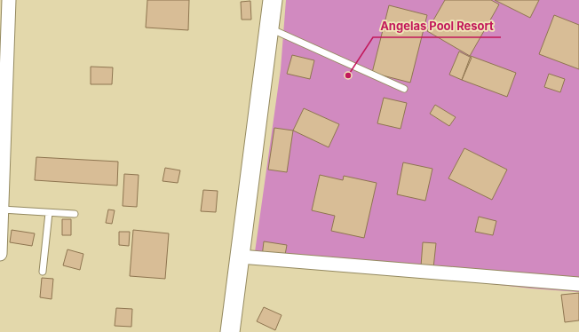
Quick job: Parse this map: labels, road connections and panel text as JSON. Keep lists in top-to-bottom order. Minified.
{"places":["Angelas Pool Resort"]}
